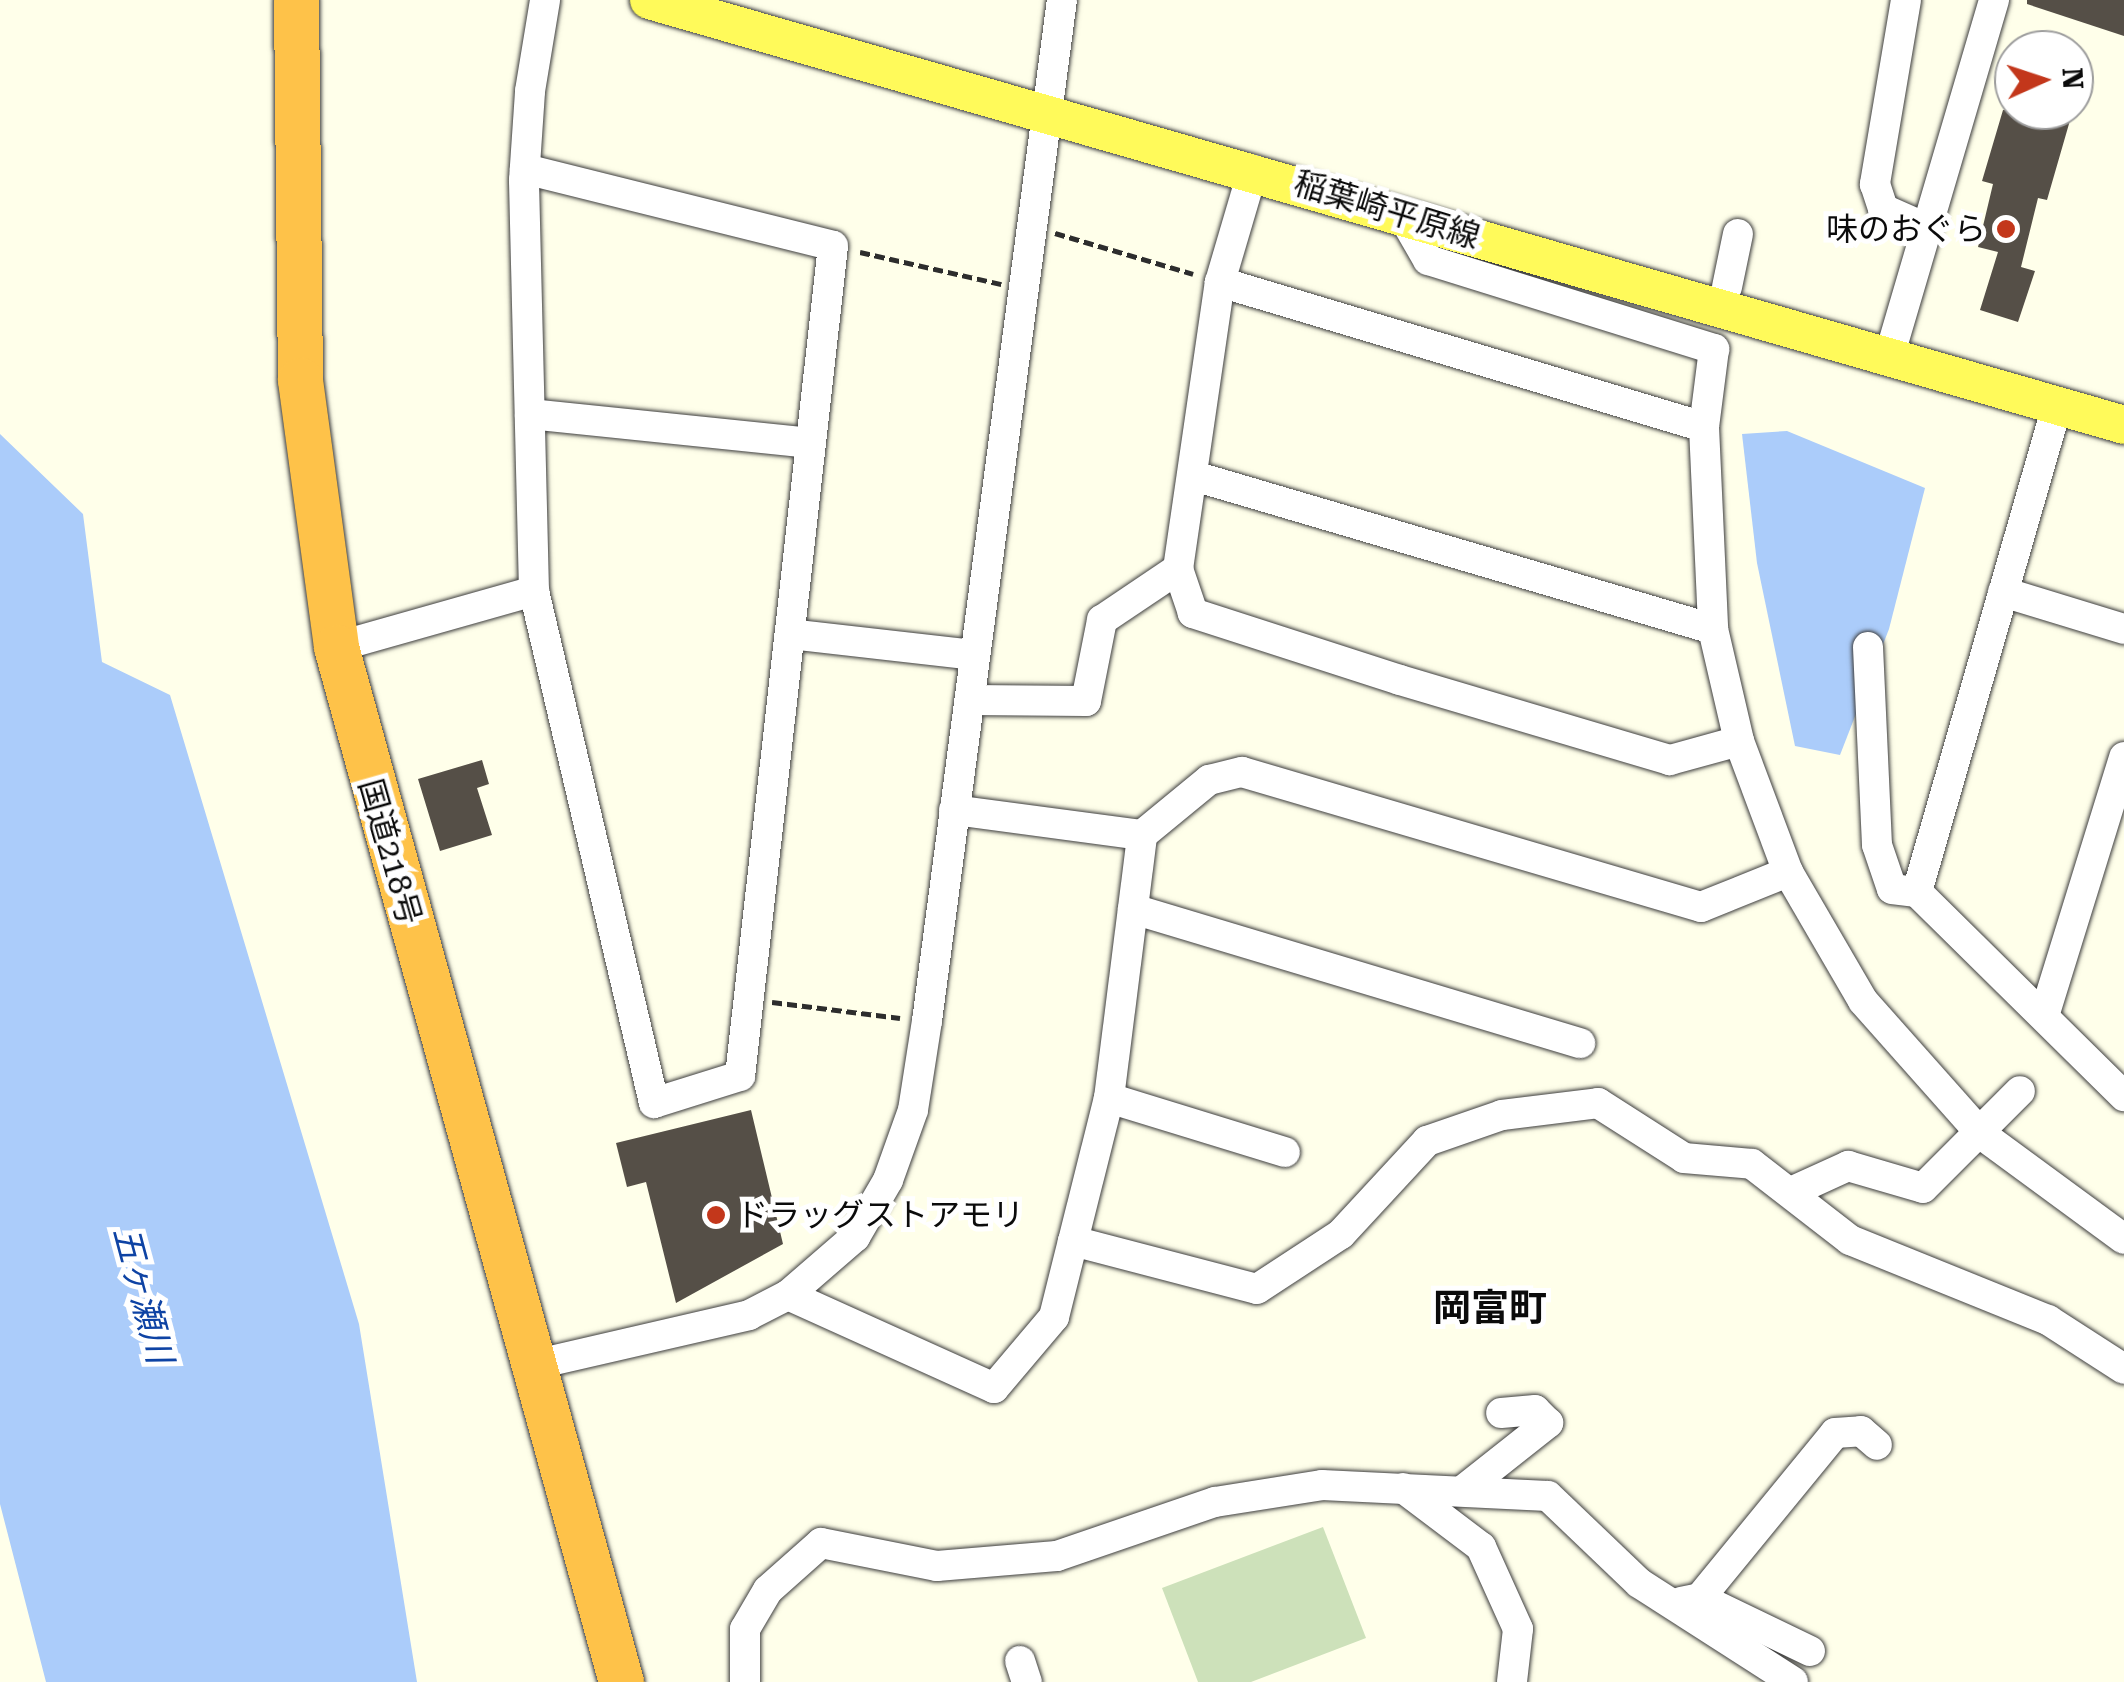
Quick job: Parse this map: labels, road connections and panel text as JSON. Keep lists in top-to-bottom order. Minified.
{"streets":{"highway":["国道218号"],"main road":["稲葉崎平原線"]},"districts":["岡富町"],"water":["五ヶ瀬川"],"places":["味のおぐら","ドラッグストアモリ"],"north":"right"}
